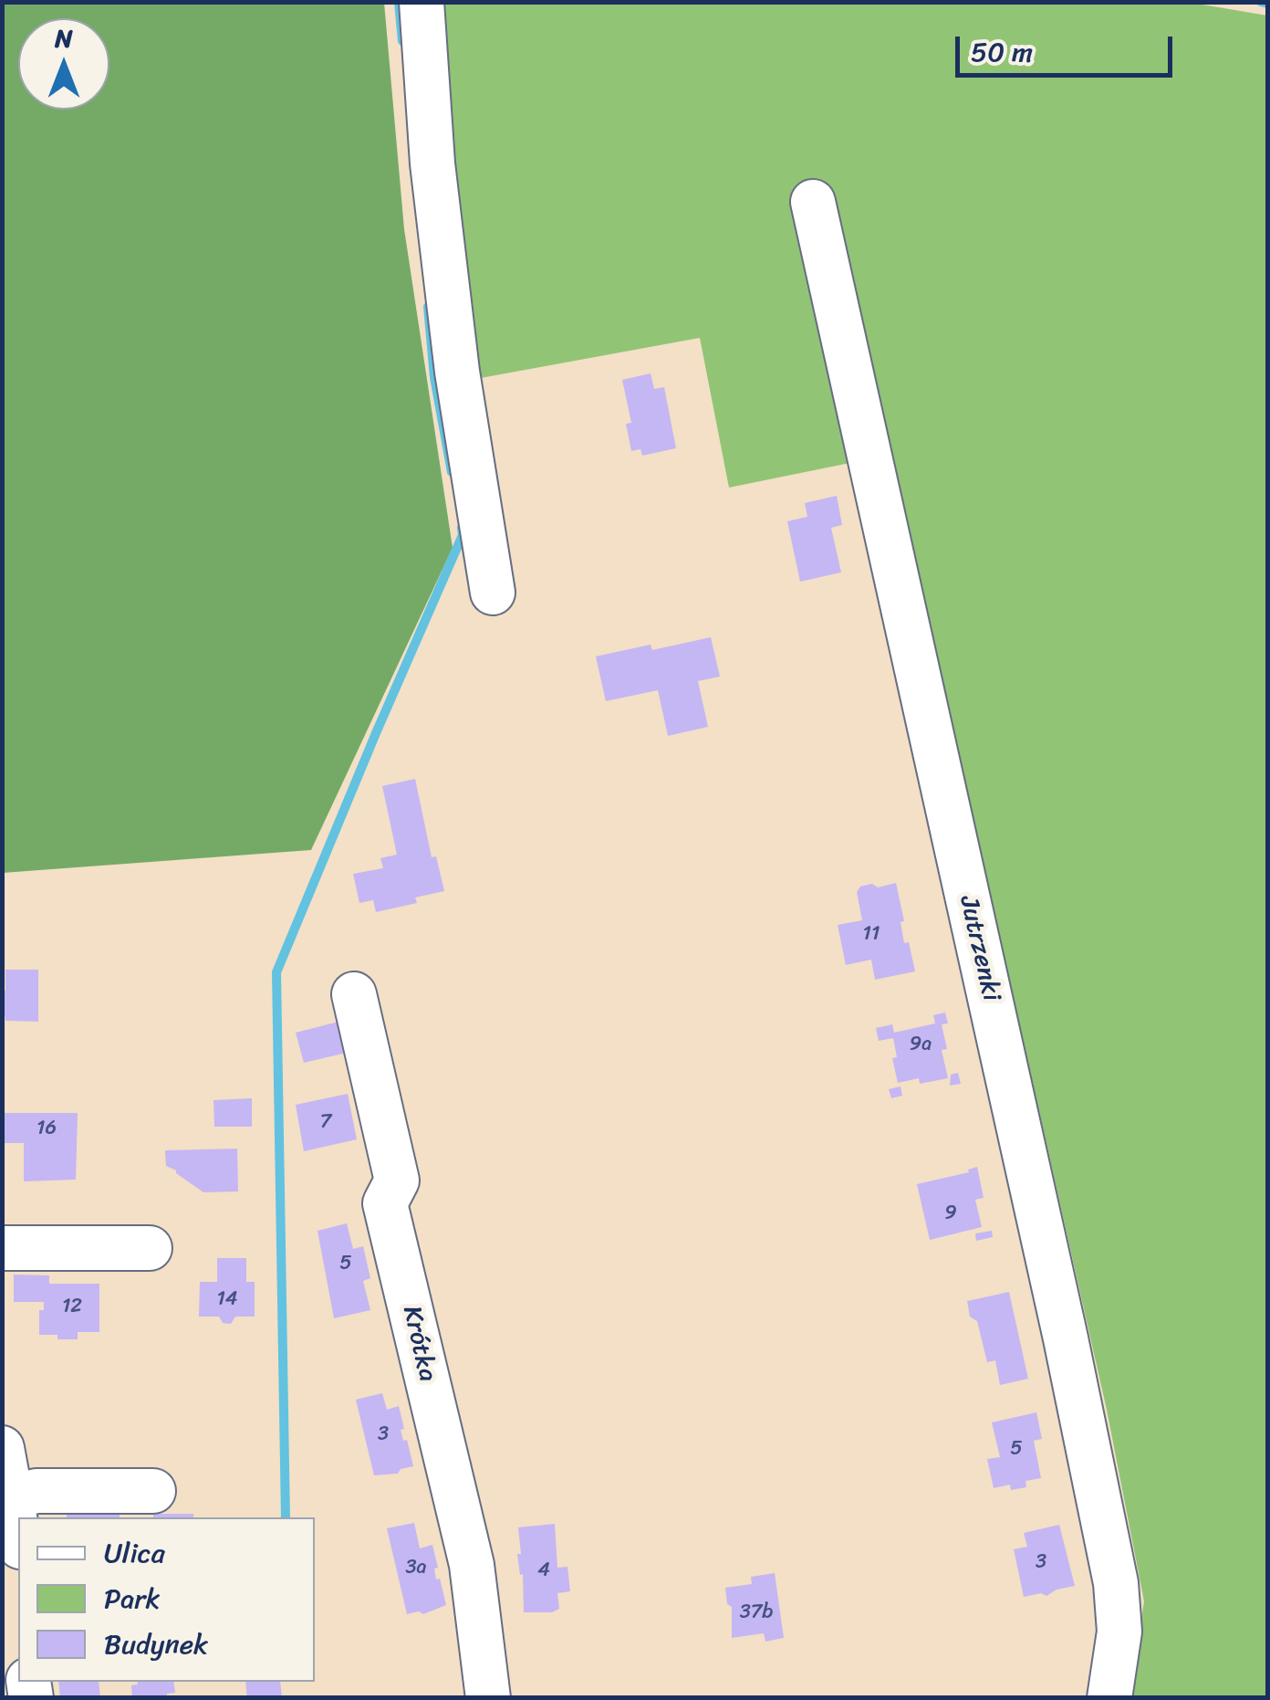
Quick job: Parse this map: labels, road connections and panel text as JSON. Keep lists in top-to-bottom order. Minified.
{"streets":{"street":["Jutrzenki","Krótka"]},"house_numbers":["11","9a","7","16","9","5","14","12","3","5","3","3a","4","37b"],"legend":["Ulica","Park","Budynek"],"scale_bar":"50 m","north":"top"}
